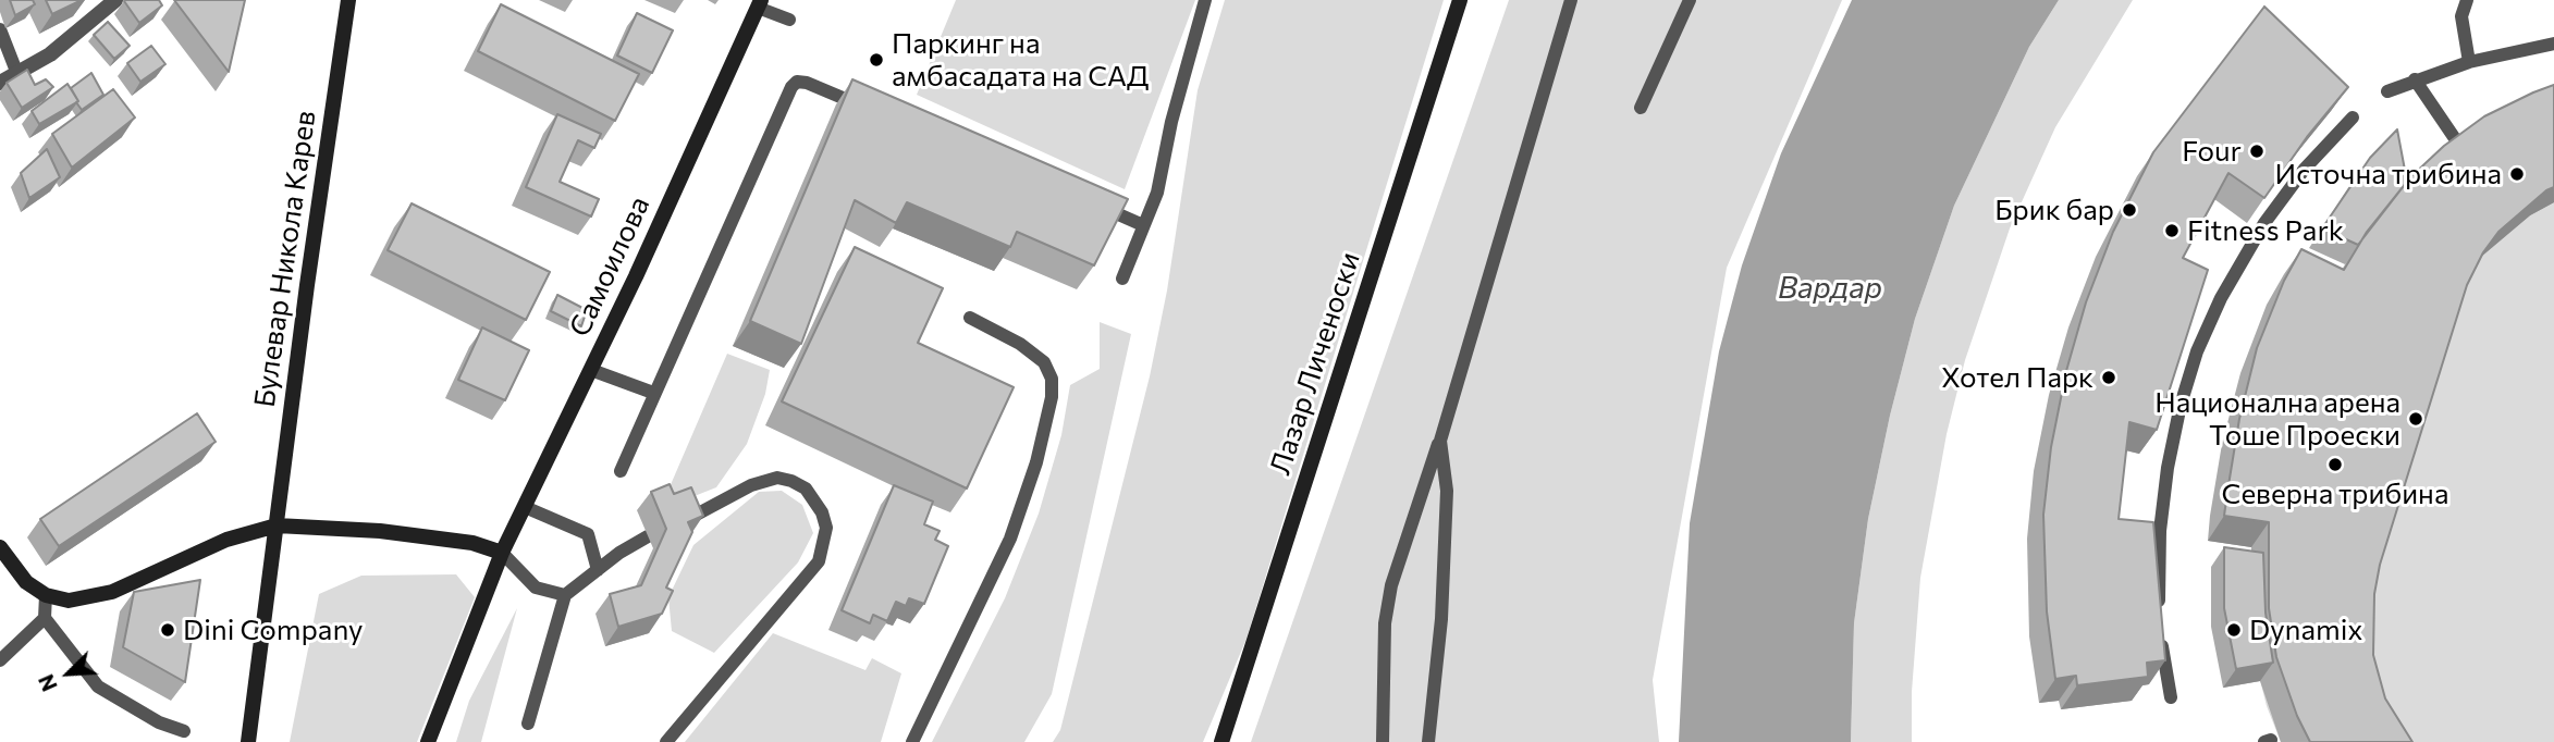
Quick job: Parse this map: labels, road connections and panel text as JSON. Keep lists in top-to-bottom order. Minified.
{"streets":{"street":["Булевар Никола Карев","Самоилова","Лазар Личеноски"]},"water":["Вардар"],"places":["Паркинг на амбасадата на САД","Four","Источна трибина","Брик бар","Fitness Park","Хотел Парк","Национална арена Тоше Проески","Северна трибина","Dini Company","Dynamix"],"north":"bottom left"}
